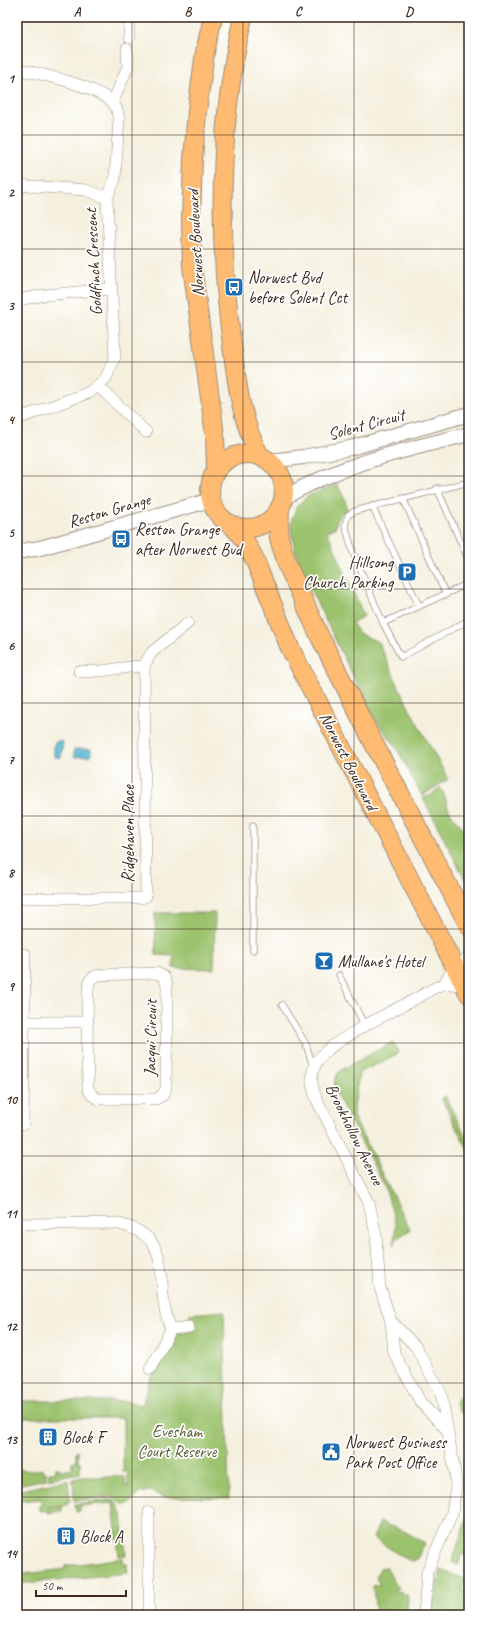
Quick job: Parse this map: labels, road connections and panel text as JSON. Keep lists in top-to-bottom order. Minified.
{"streets":{"main road":["Norwest Boulevard"],"street":["Goldfinch Crescent","Solent Circuit","Reston Grange","Ridgehaven Place","Jacqui Circuit","Brookhollow Avenue"]},"crossings":[["Norwest Boulevard","Solent Circuit"],["Norwest Boulevard","Reston Grange"],["Solent Circuit","Reston Grange"]],"parks":["Evesham Court Reserve"],"places":{"bus stop":["Norwest Bvd before Solent Cct","Reston Grange after Norwest Bvd"],"parking":["Hillsong Church Parking"],"bar":["Mullane's Hotel"],"building":["Block F","Block A"],"public building":["Norwest Business Park Post Office"]},"scale_bar":"50 m","grid":{"columns":["A","B","C","D"],"rows":["1","2","3","4","5","6","7","8","9","10","11","12","13","14"]}}
